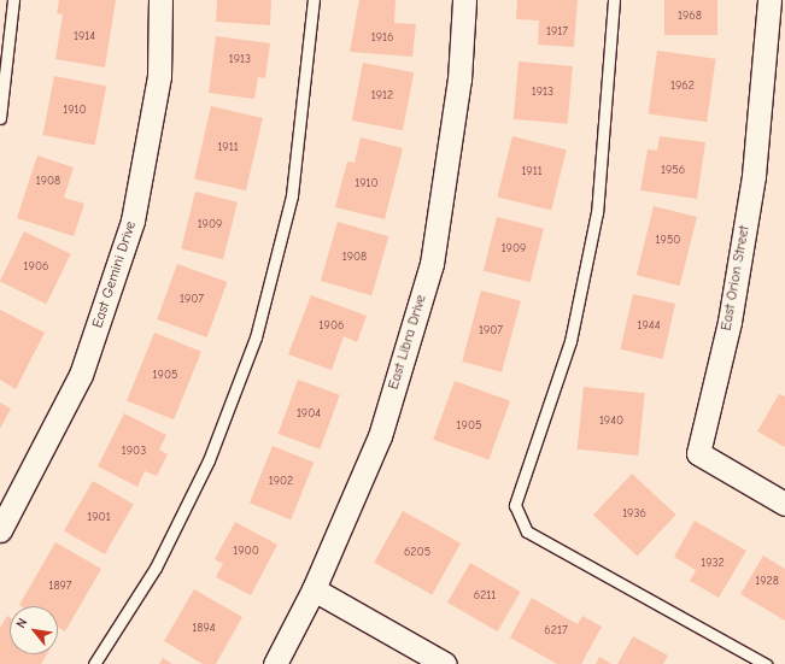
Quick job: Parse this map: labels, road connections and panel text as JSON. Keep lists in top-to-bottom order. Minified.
{"streets":{"street":["East Gemini Drive","East Orion Street","East Libra Drive"]},"house_numbers":["1968","1917","1914","1916","1913","1962","1913","1912","1910","1911","1956","1911","1908","1910","1909","1950","1909","1908","1906","1907","1906","1944","1907","1905","1904","1940","1905","1903","1902","1936","1901","1900","6205","1932","1928","1897","6211","1894","6217"],"north":"top left"}
